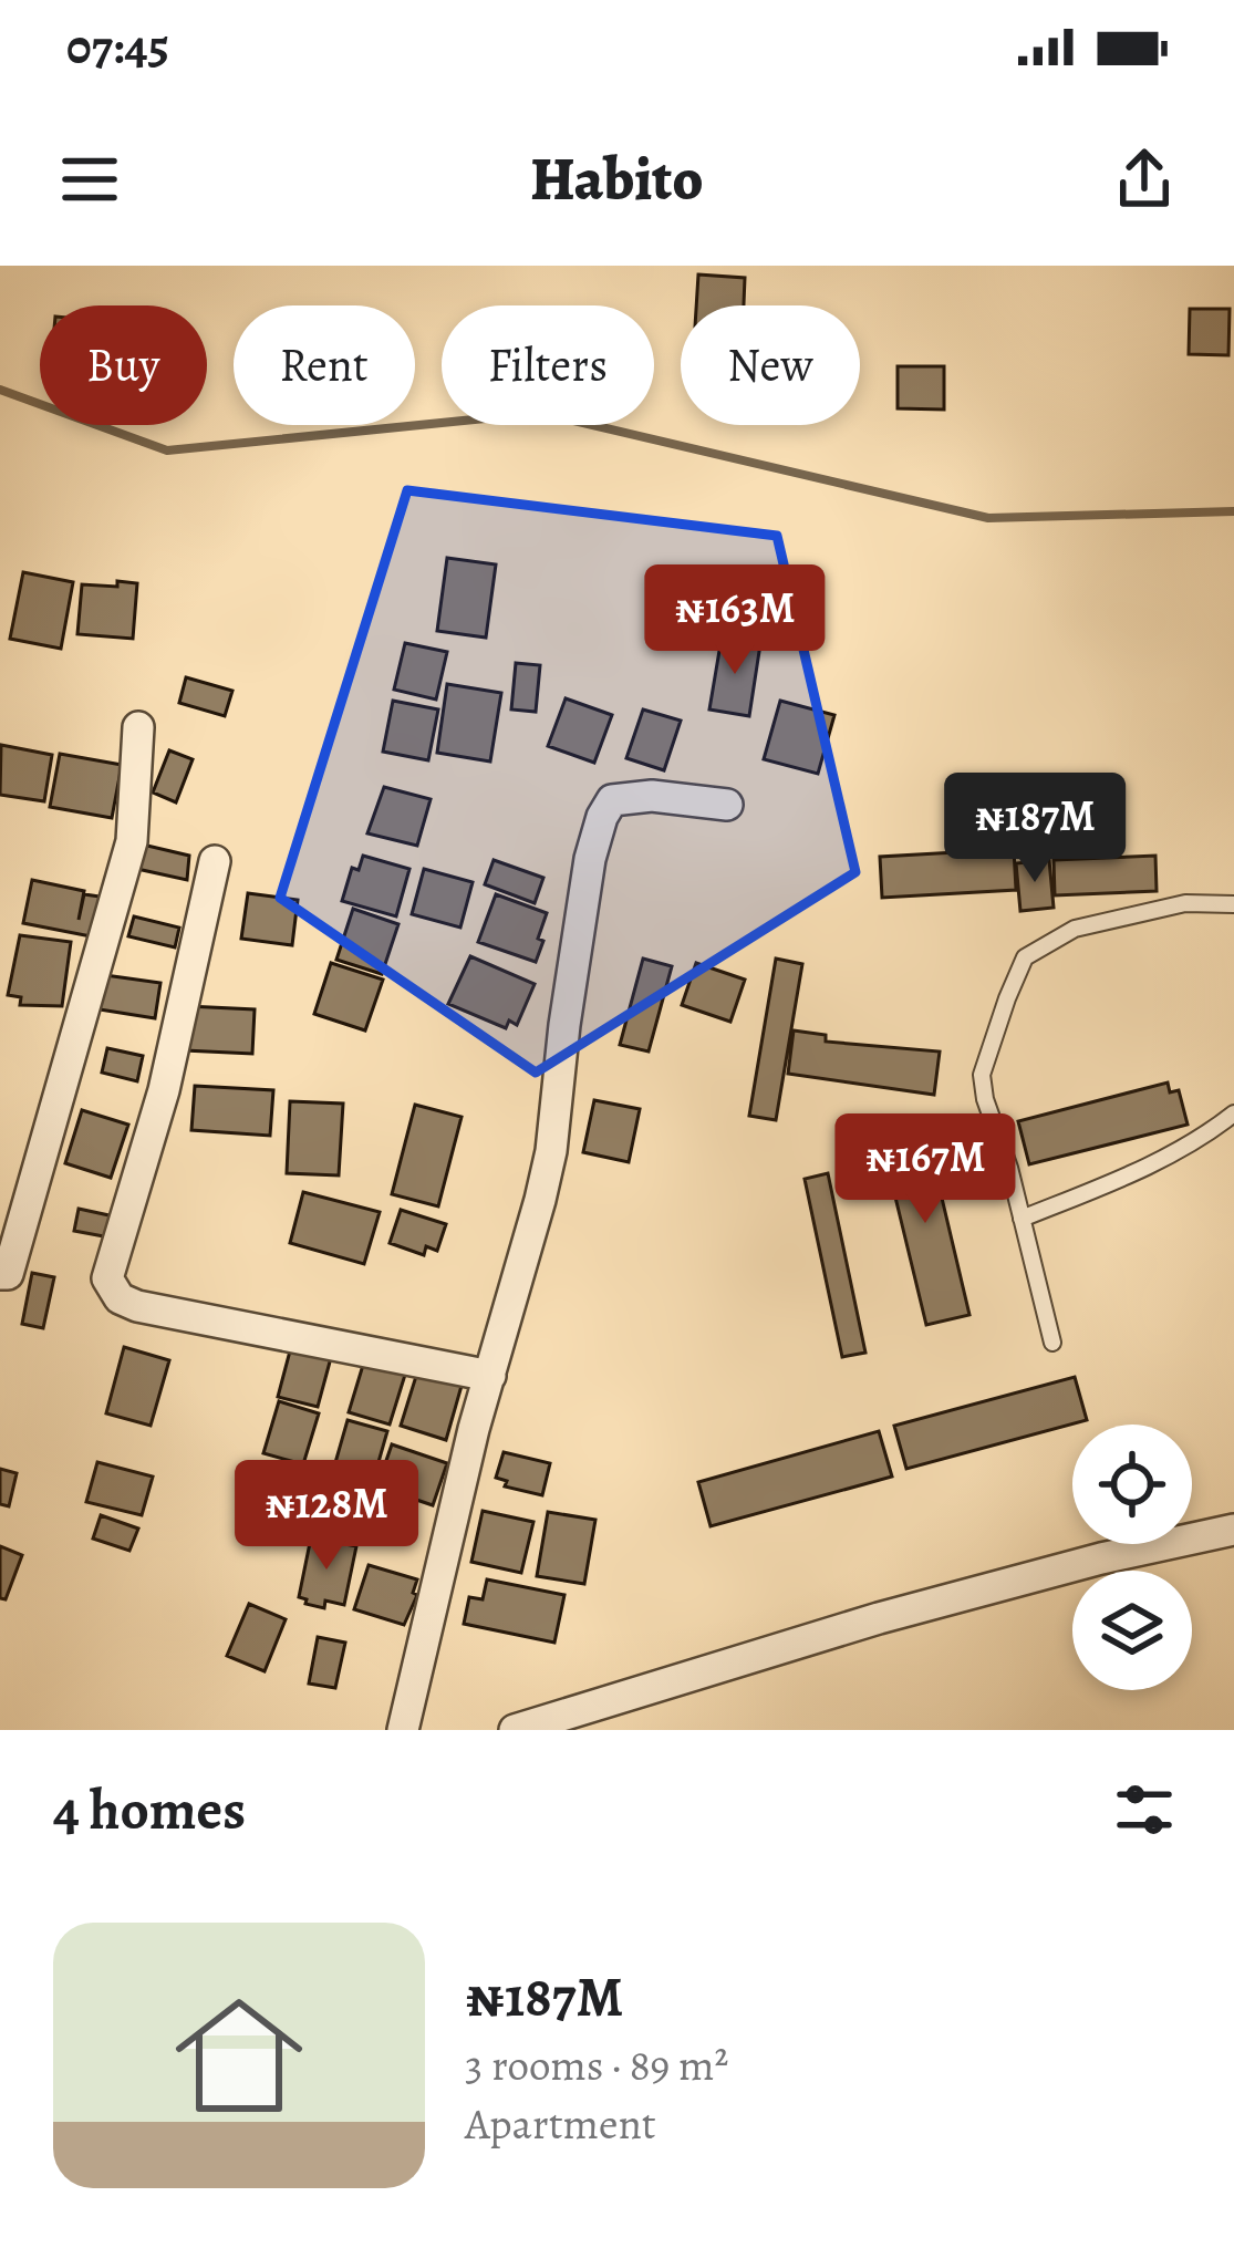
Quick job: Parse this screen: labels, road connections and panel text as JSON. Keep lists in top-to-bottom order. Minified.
{"page":{"status":"07:45","header":"Habito","chip":["Buy","Rent","Filters","New"],"price":["₦163M","₦187M","₦167M","₦128M"],"heading":"4 homes","list":[{"name":"₦187M","note":"3 rooms · 89 m² · Apartment"}]}}
